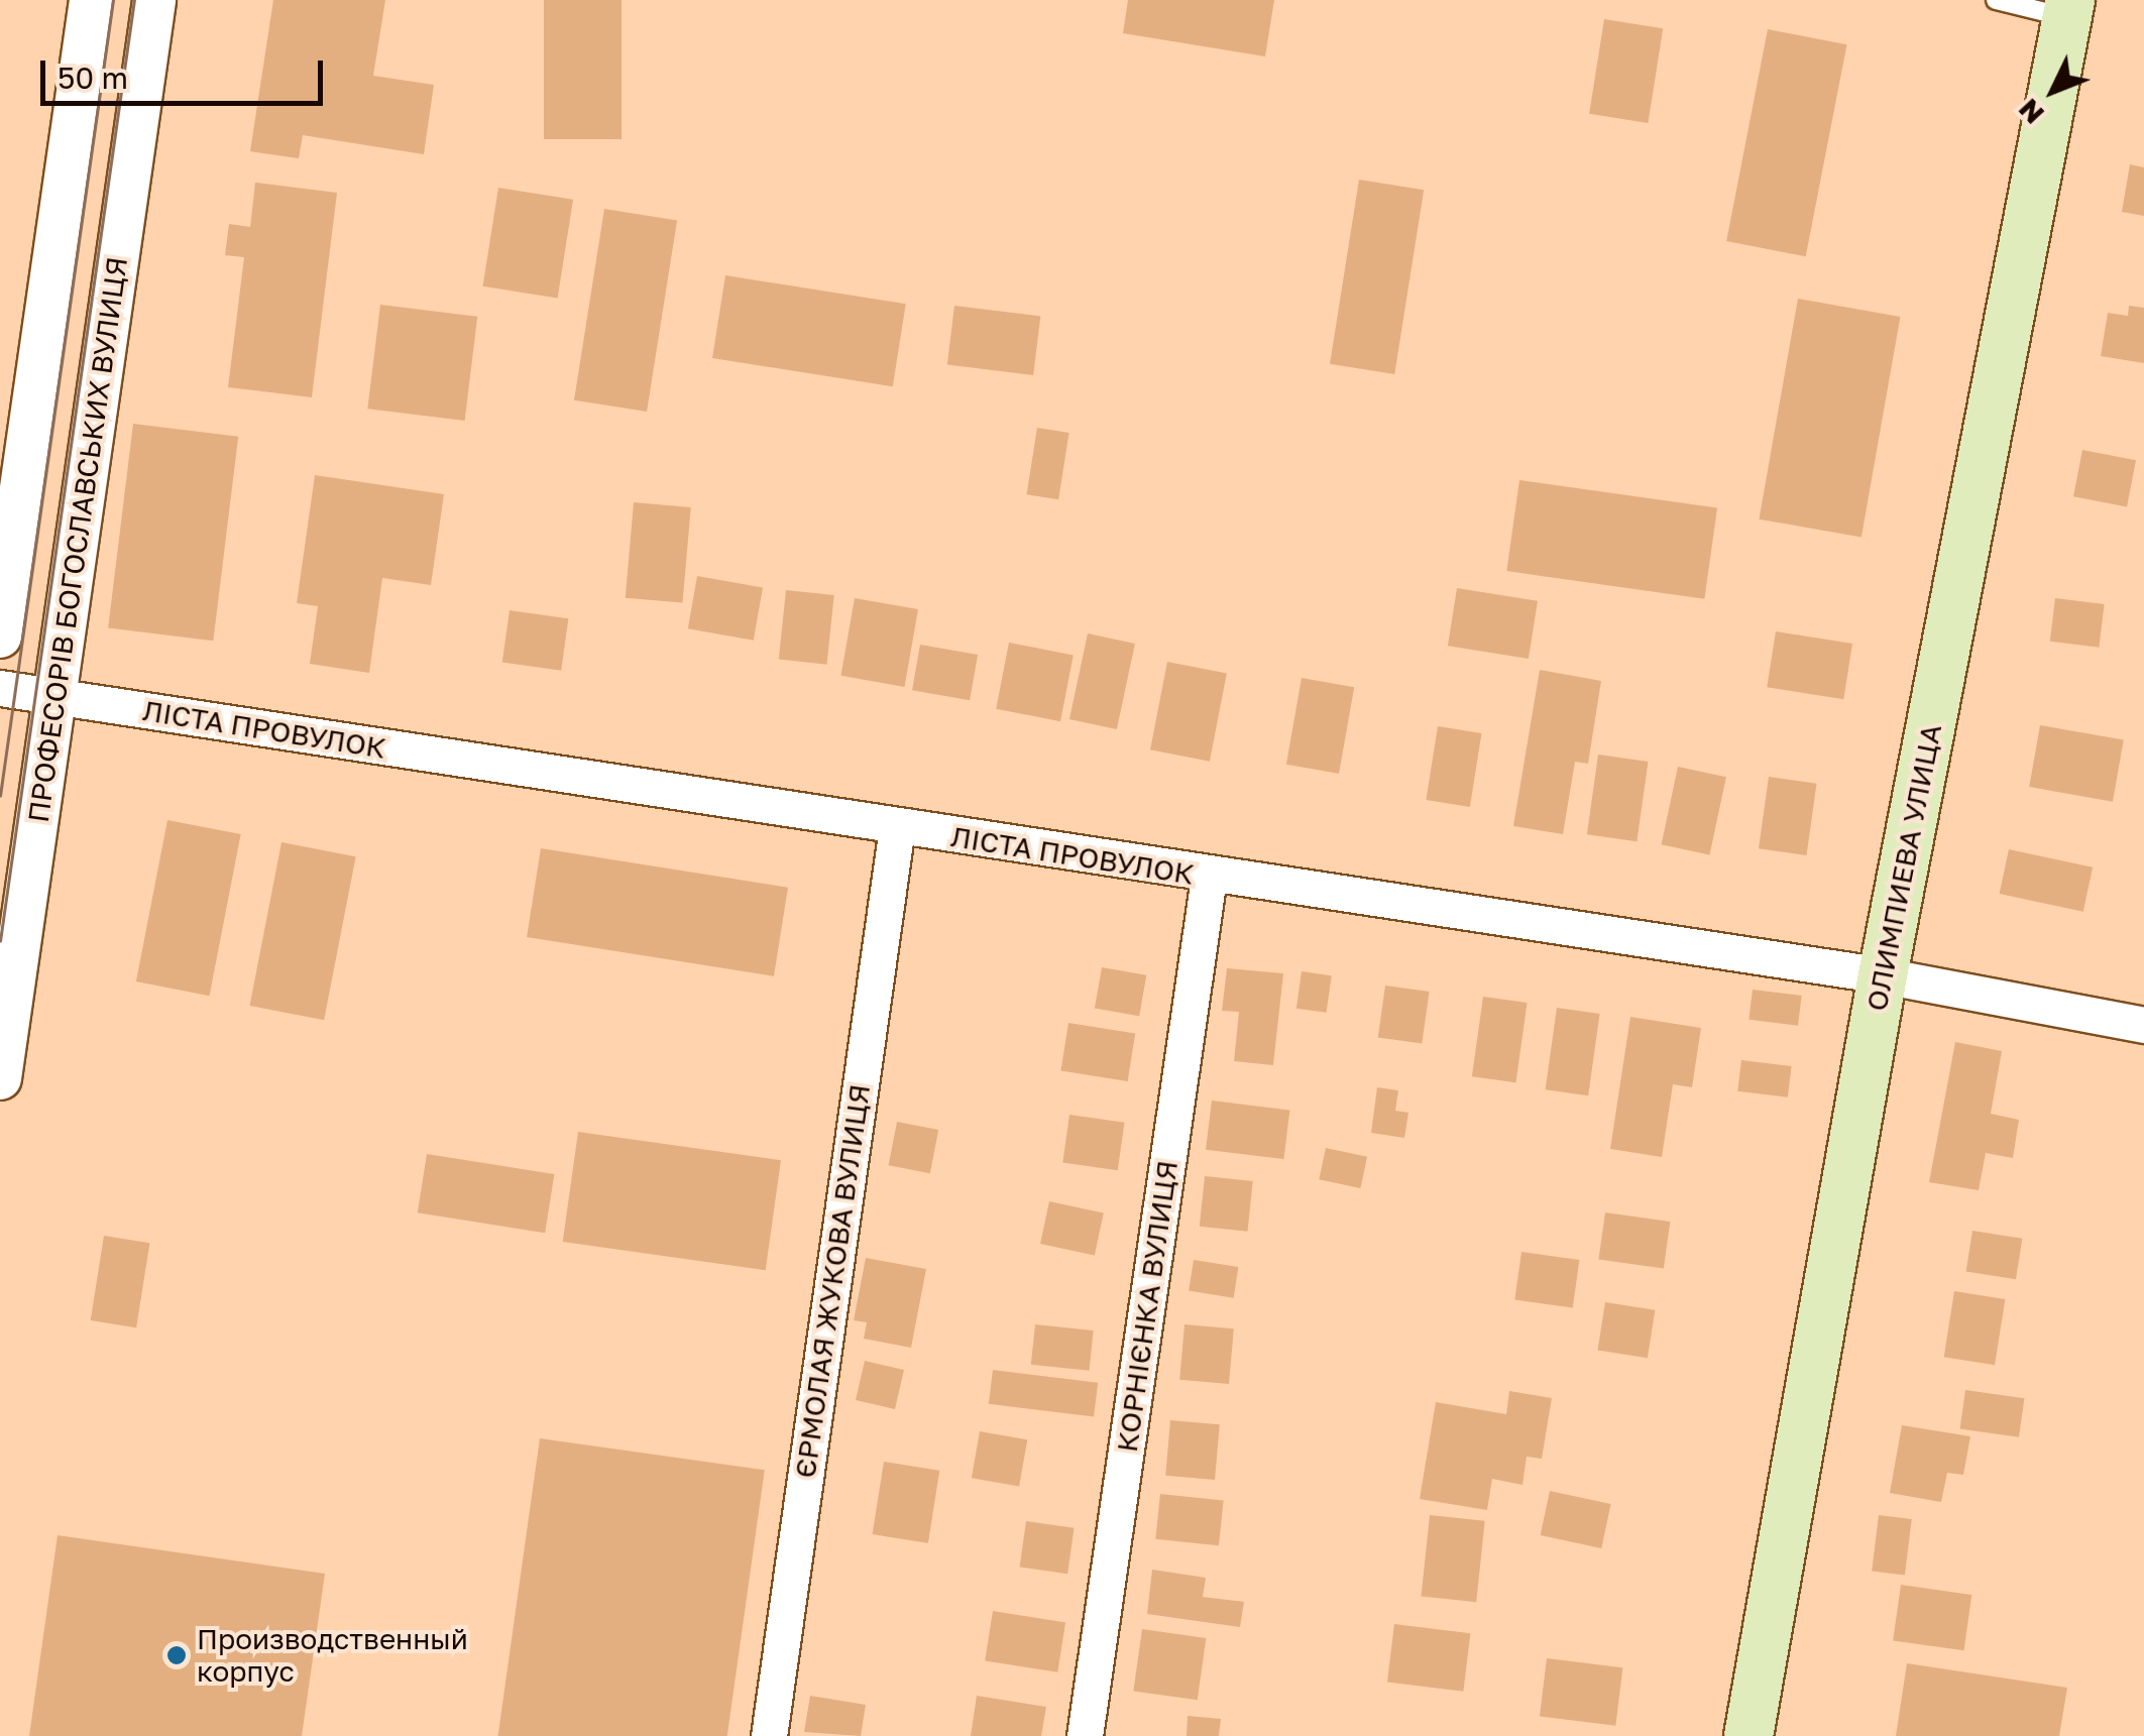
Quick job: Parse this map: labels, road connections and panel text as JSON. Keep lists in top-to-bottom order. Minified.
{"streets":{"main road":["ОЛИМПИЕВА УЛИЦА"],"street":["ПРОФЕСОРІВ БОГОСЛАВСЬКИХ ВУЛИЦЯ","ЛІСТА ПРОВУЛОК","ЄРМОЛАЯ ЖУКОВА ВУЛИЦЯ","КОРНІЄНКА ВУЛИЦЯ"]},"crossings":[["ПРОФЕСОРІВ БОГОСЛАВСЬКИХ ВУЛИЦЯ","ЛІСТА ПРОВУЛОК"],["ЛІСТА ПРОВУЛОК","ОЛИМПИЕВА УЛИЦА"],["ЛІСТА ПРОВУЛОК","ЄРМОЛАЯ ЖУКОВА ВУЛИЦЯ"],["ЛІСТА ПРОВУЛОК","КОРНІЄНКА ВУЛИЦЯ"]],"places":["Производственный корпус"],"scale_bar":"50 m","north":"bottom left"}
